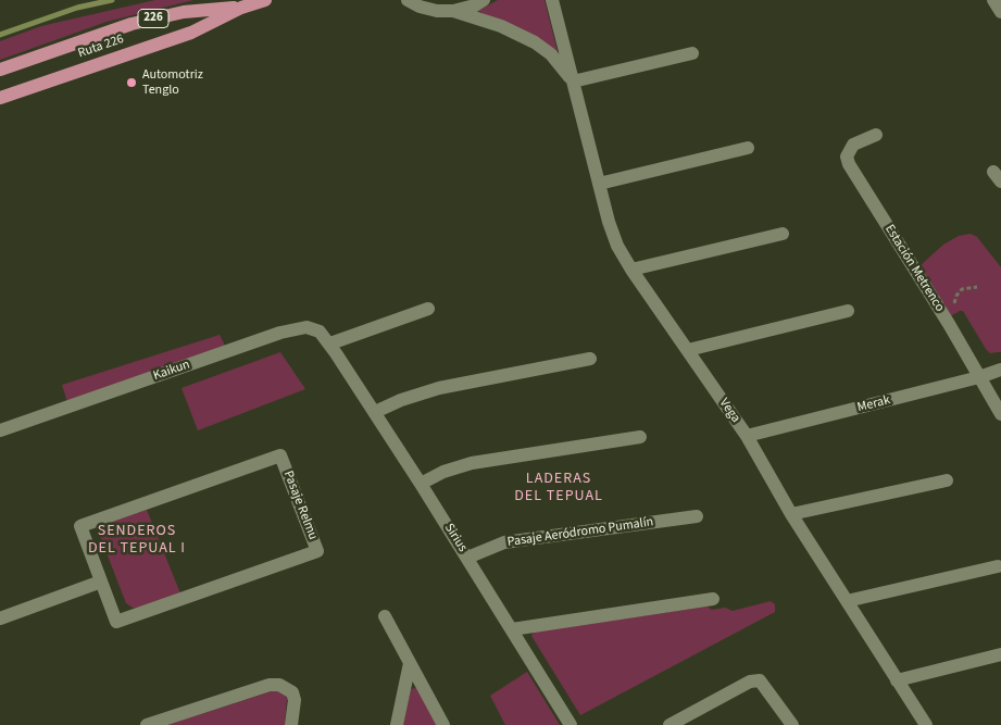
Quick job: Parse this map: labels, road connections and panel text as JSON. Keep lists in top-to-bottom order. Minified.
{"streets":{"main road":["226","Ruta 226"],"street":["Estación Metrenco","Kaikun","Merak","Vega","Pasaje Relmu","Pasaje Aeródromo Pumalín","Sirius"]},"crossings":[["Estación Metrenco","Merak"],["Kaikun","Sirius"],["Merak","Vega"],["Pasaje Aeródromo Pumalín","Sirius"]],"districts":["LADERAS DEL TEPUAL","SENDEROS DEL TEPUAL I"],"places":["Automotriz Tenglo"]}
